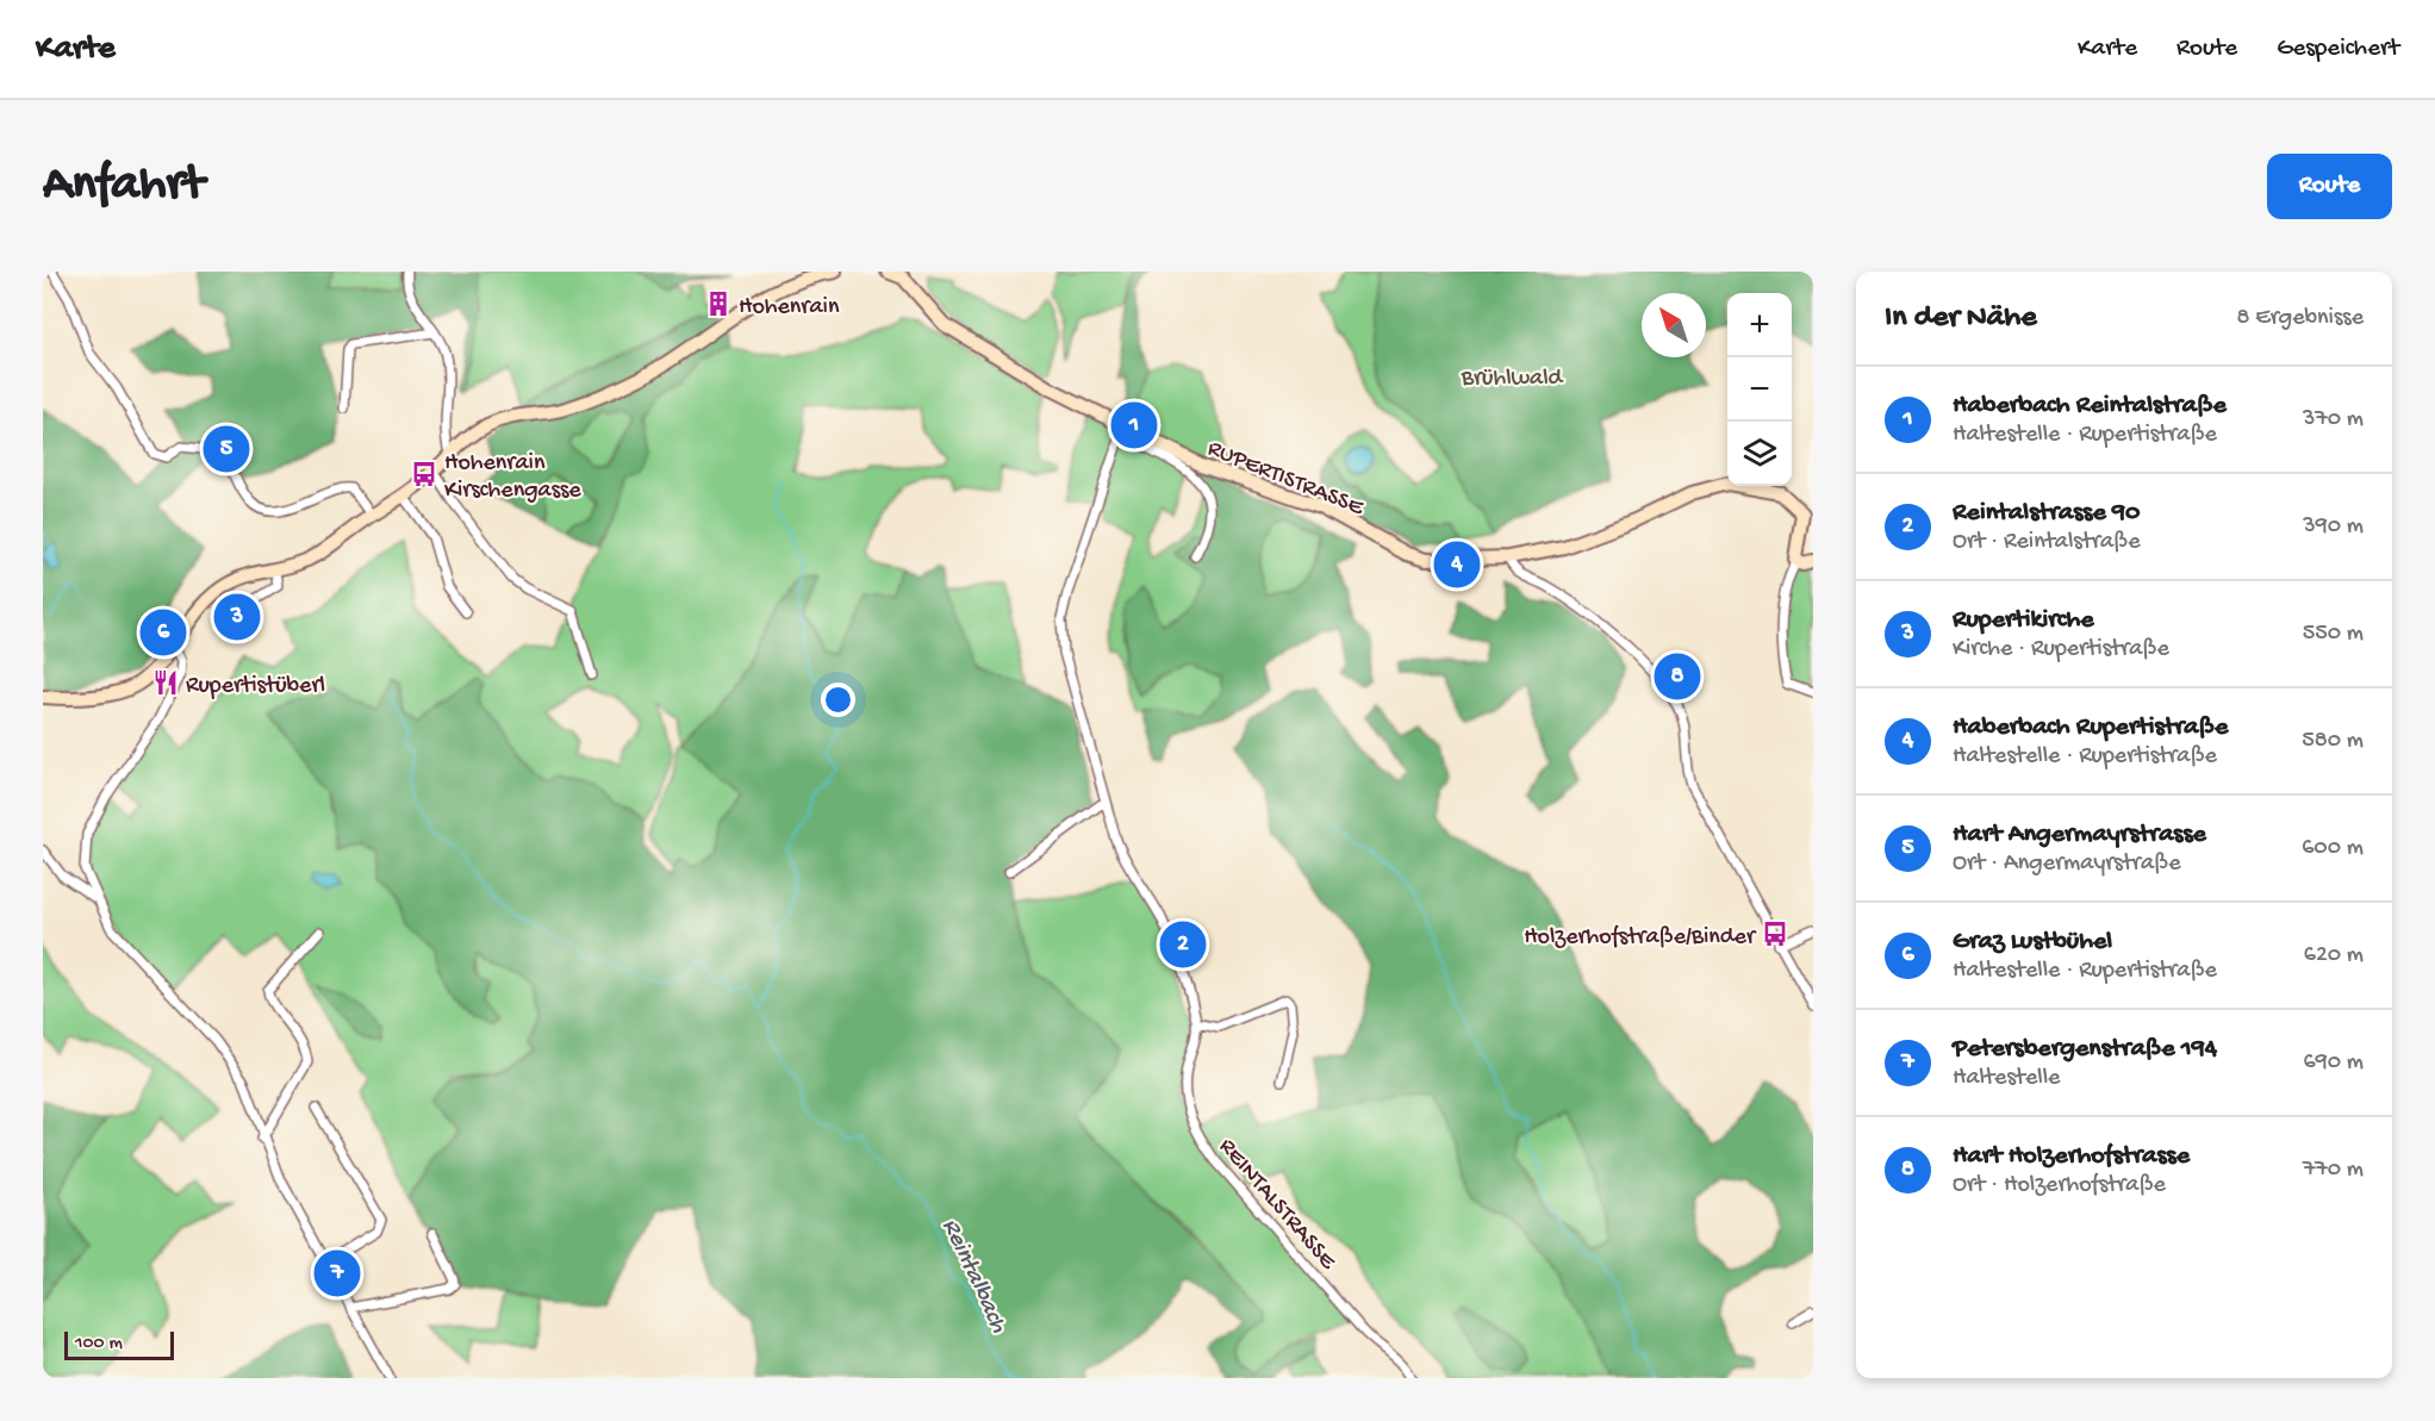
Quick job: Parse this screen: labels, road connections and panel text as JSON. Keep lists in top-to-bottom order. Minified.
{"streets":{"main road":["RUPERTISTRASSE"],"street":["REINTALSTRASSE"]},"crossings":[["RUPERTISTRASSE","REINTALSTRASSE"]],"water":["Reintalbach"],"parks":["Brühlwald"],"places":{"building":["Hohenrain"],"bus stop":["Hohenrain Kirschengasse","Holzerhofstraße/Binder"],"restaurant":["Rupertistüberl"]},"scale_bar":"100 m","north":"top left","page":{"header":"Karte","nav":["Karte","Route","Gespeichert"],"buttons":"Route","title":"Anfahrt","heading":["In der Nähe","8 Ergebnisse"],"map_buttons":["+","−"],"list":[{"mark":"1","name":"Haberbach Reintalstraße","note":"Haltestelle · Rupertistraße","value":"370 m"},{"mark":"2","name":"Reintalstrasse 90","note":"Ort · Reintalstraße","value":"390 m"},{"mark":"3","name":"Rupertikirche","note":"Kirche · Rupertistraße","value":"550 m"},{"mark":"4","name":"Haberbach Rupertistraße","note":"Haltestelle · Rupertistraße","value":"580 m"},{"mark":"5","name":"Hart Angermayrstrasse","note":"Ort · Angermayrstraße","value":"600 m"},{"mark":"6","name":"Graz Lustbühel","note":"Haltestelle · Rupertistraße","value":"620 m"},{"mark":"7","name":"Petersbergenstraße 194","note":"Haltestelle","value":"690 m"},{"mark":"8","name":"Hart Holzerhofstrasse","note":"Ort · Holzerhofstraße","value":"770 m"}],"pins":["1","5","4","3","6","8","2","7"],"scale":"100 m"}}
